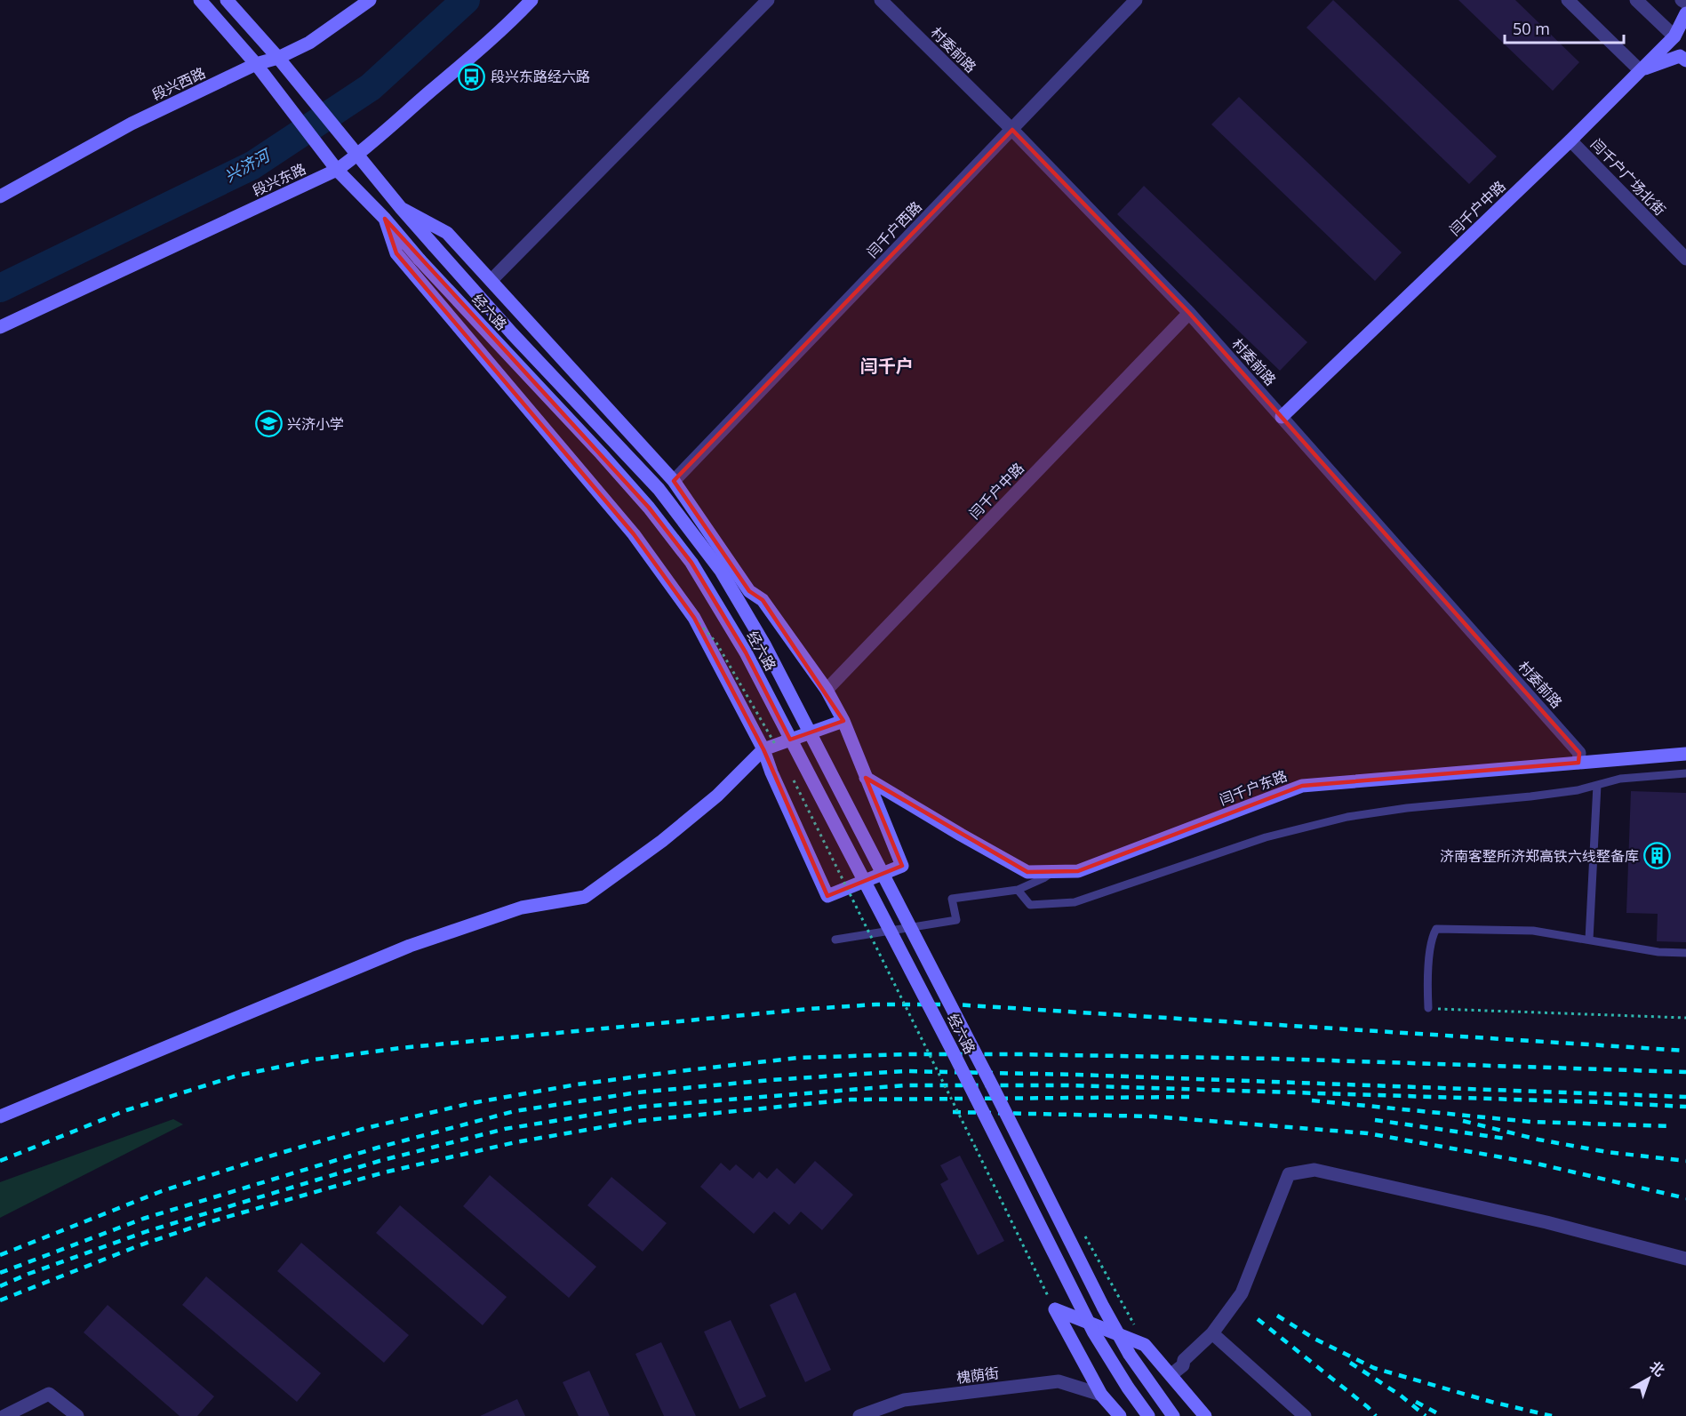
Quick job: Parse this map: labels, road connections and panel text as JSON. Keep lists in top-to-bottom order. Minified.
{"streets":{"main road":["段兴西路","段兴东路","闫千户中路","经六路","闫千户东路"],"street":["村委前路","闫千户广场北街","闫千户西路","槐荫街"]},"crossings":[["村委前路","闫千户中路"],["村委前路","闫千户西路"],["村委前路","闫千户东路"],["段兴西路","经六路"],["闫千户广场北街","闫千户中路"],["段兴东路","经六路"]],"districts":["闫千户"],"water":["兴济河"],"places":{"bus stop":["段兴东路经六路"],"school or university":["兴济小学"],"building":["济南客整所济郑高铁六线整备库"]},"scale_bar":"50 m","north":"top right"}
